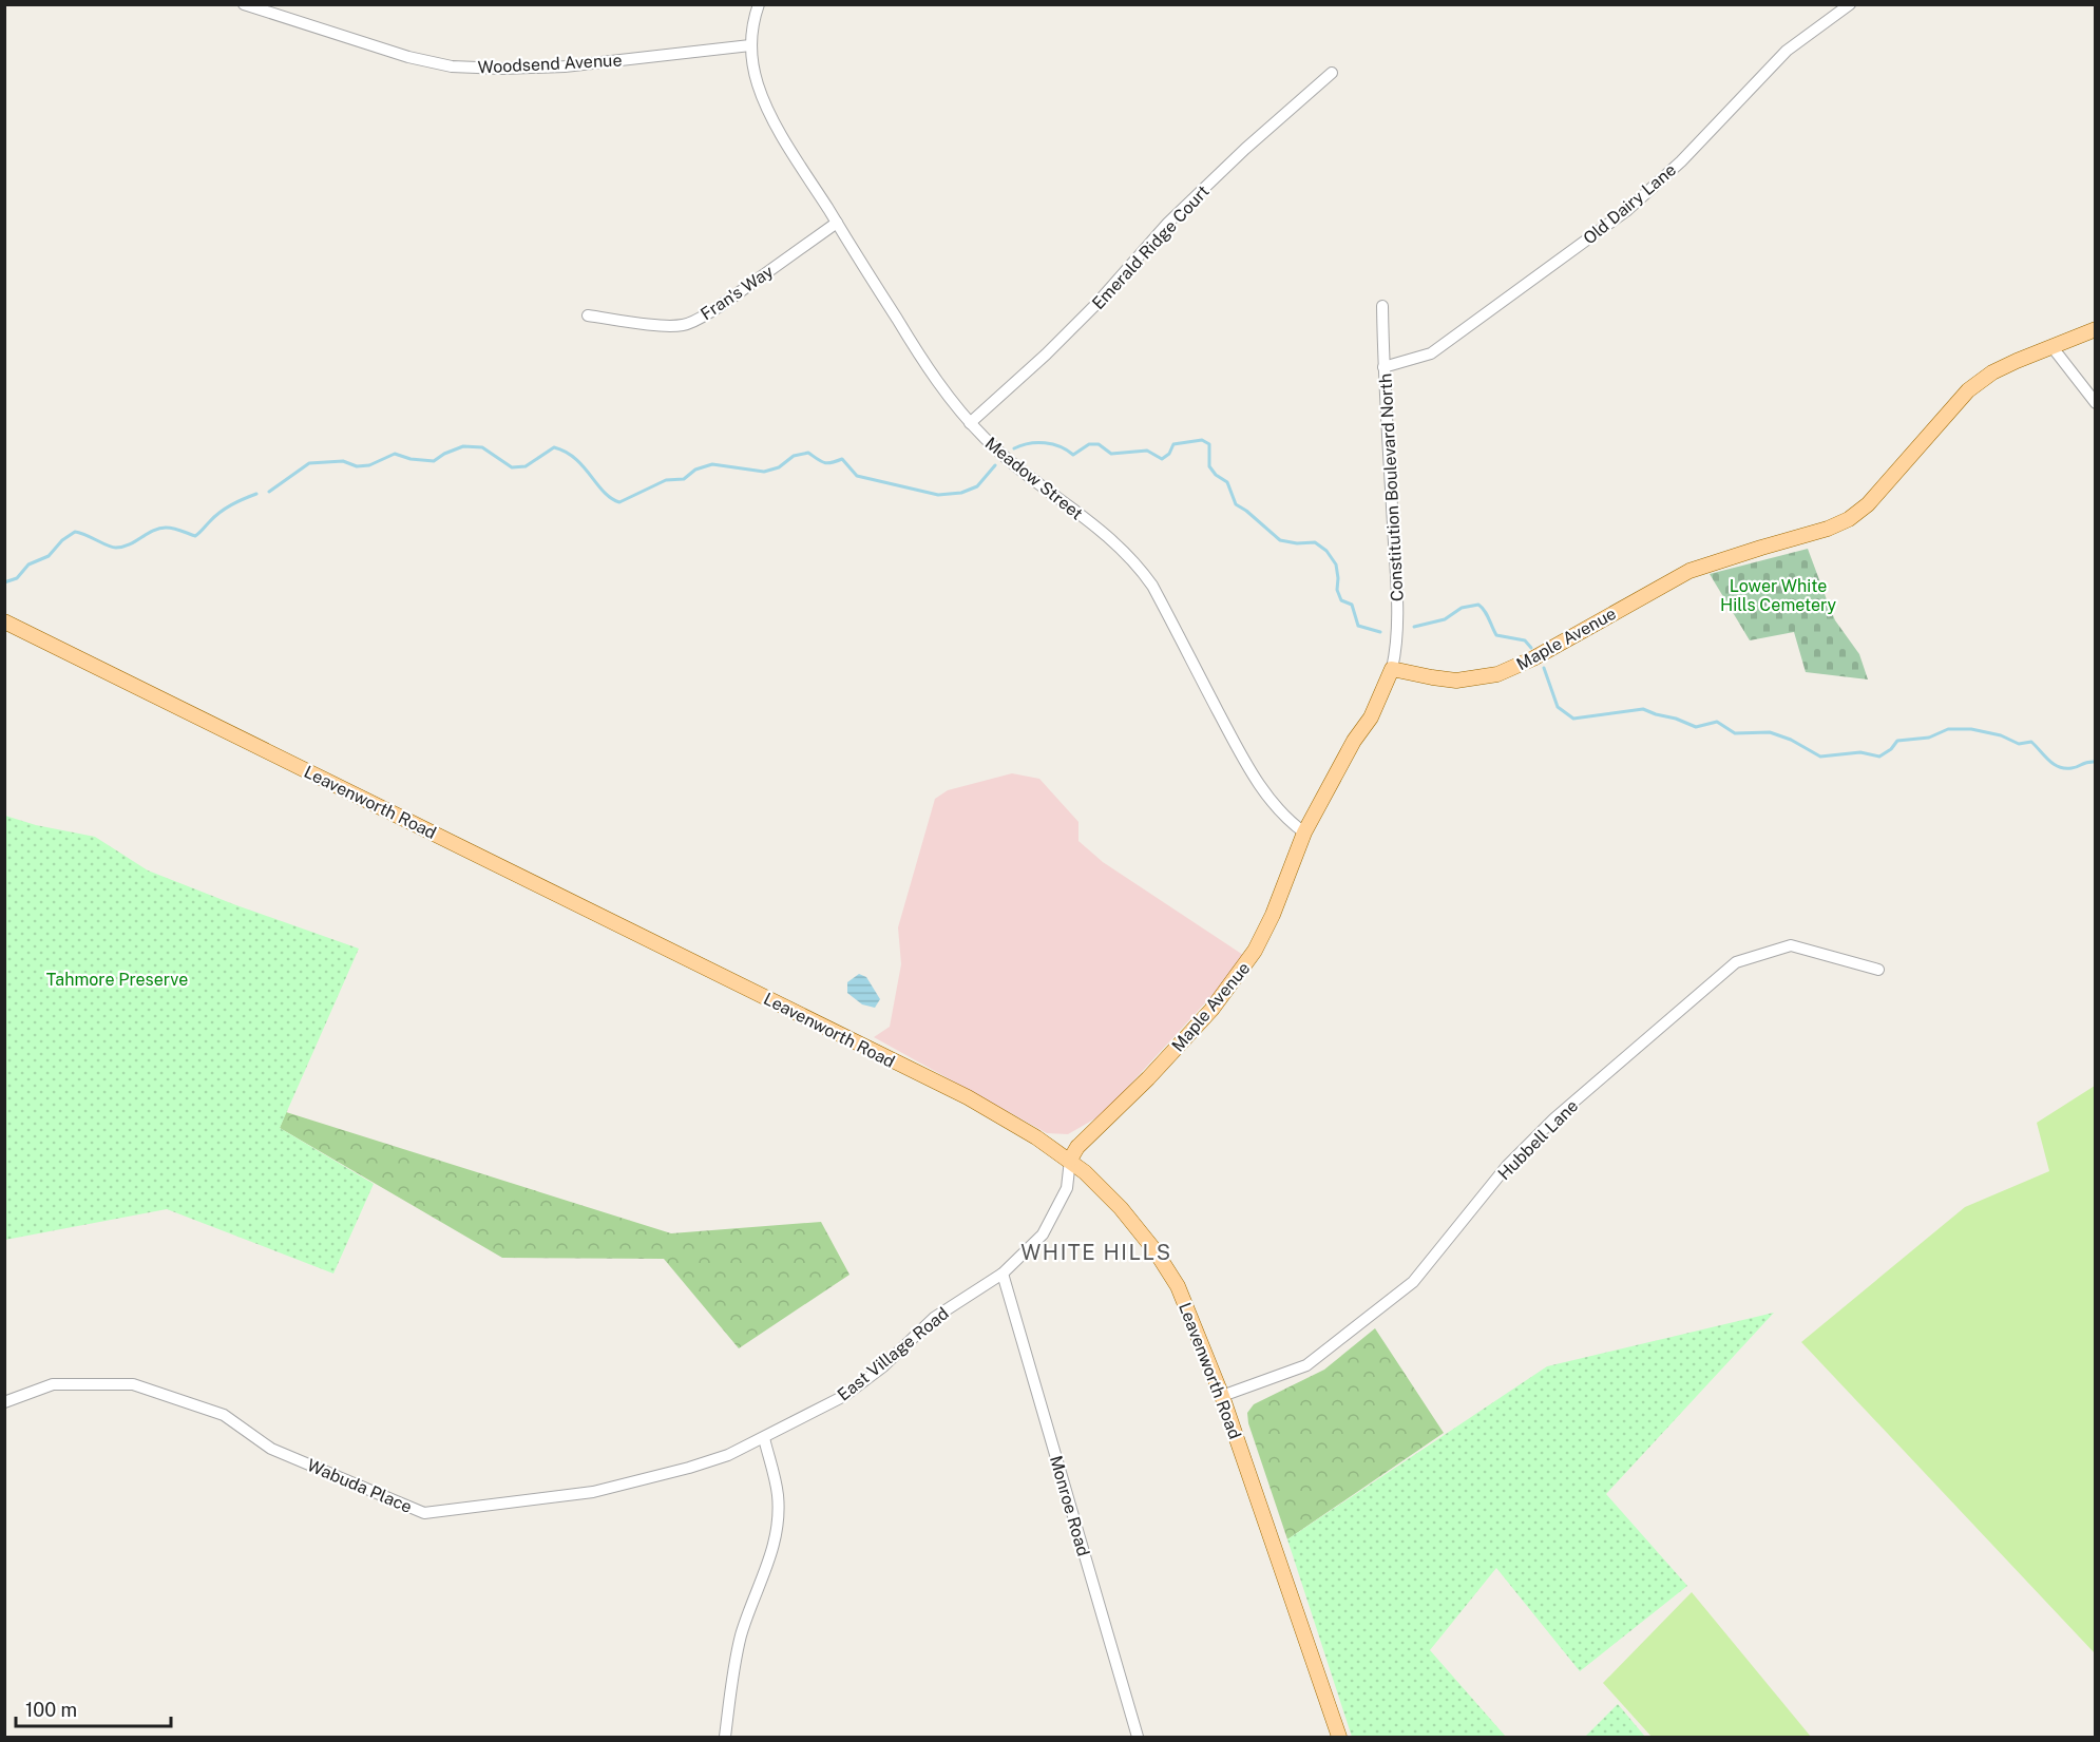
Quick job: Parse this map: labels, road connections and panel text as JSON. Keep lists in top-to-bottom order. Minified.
{"streets":{"main road":["Maple Avenue","Leavenworth Road"],"street":["Woodsend Avenue","Old Dairy Lane","Emerald Ridge Court","Fran's Way","Meadow Street","Constitution Boulevard North","Hubbell Lane","East Village Road","Wabuda Place","Monroe Road"]},"crossings":[["Woodsend Avenue","Meadow Street"],["Old Dairy Lane","Constitution Boulevard North"],["Emerald Ridge Court","Meadow Street"],["Fran's Way","Meadow Street"],["Meadow Street","Maple Avenue"],["Constitution Boulevard North","Maple Avenue"],["Maple Avenue","Leavenworth Road"],["Maple Avenue","East Village Road"],["Leavenworth Road","Hubbell Lane"],["Leavenworth Road","East Village Road"],["East Village Road","Wabuda Place"],["East Village Road","Monroe Road"]],"districts":["WHITE HILLS"],"parks":["Lower White Hills Cemetery","Tahmore Preserve"],"scale_bar":"100 m"}
